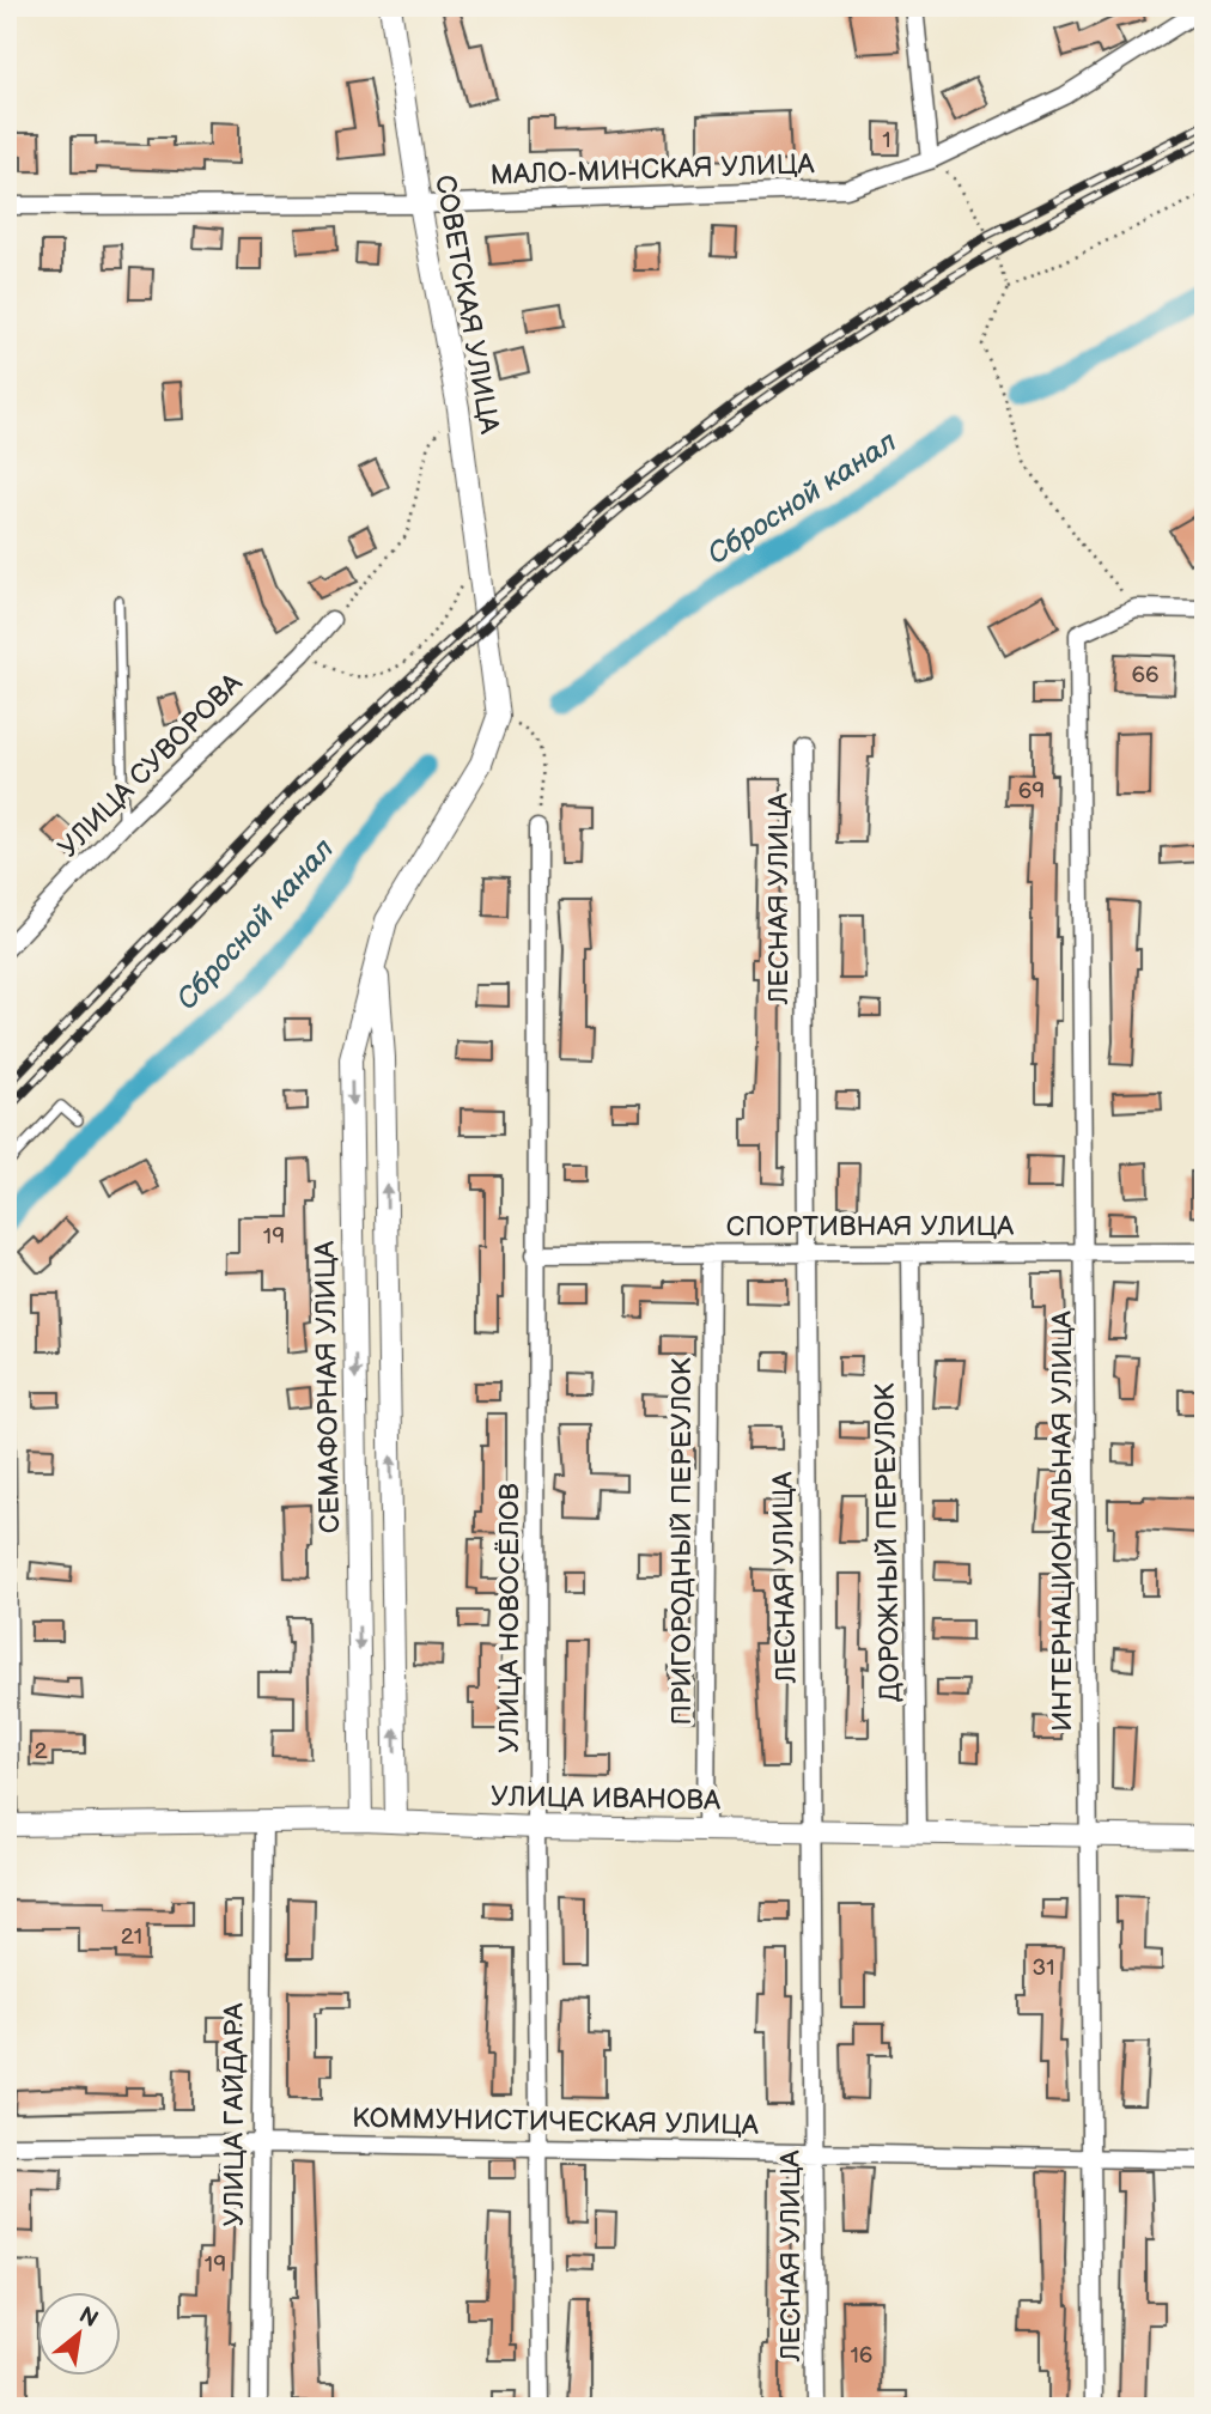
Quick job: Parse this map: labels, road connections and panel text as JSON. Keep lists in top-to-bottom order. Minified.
{"streets":{"street":["МАЛО-МИНСКАЯ УЛИЦА","СОВЕТСКАЯ УЛИЦА","УЛИЦА СУВОРОВА","ЛЕСНАЯ УЛИЦА","СПОРТИВНАЯ УЛИЦА","СЕМАФОРНАЯ УЛИЦА","ИНТЕРНАЦИОНАЛЬНАЯ УЛИЦА","ПРИГОРОДНЫЙ ПЕРЕУЛОК","ДОРОЖНЫЙ ПЕРЕУЛОК","УЛИЦА НОВОСЁЛОВ","УЛИЦА ИВАНОВА","УЛИЦА ГАЙДАРА","КОММУНИСТИЧЕСКАЯ УЛИЦА"]},"crossings":[["МАЛО-МИНСКАЯ УЛИЦА","СОВЕТСКАЯ УЛИЦА"],["СОВЕТСКАЯ УЛИЦА","СЕМАФОРНАЯ УЛИЦА"],["ЛЕСНАЯ УЛИЦА","СПОРТИВНАЯ УЛИЦА"],["ЛЕСНАЯ УЛИЦА","УЛИЦА ИВАНОВА"],["ЛЕСНАЯ УЛИЦА","КОММУНИСТИЧЕСКАЯ УЛИЦА"],["СПОРТИВНАЯ УЛИЦА","ИНТЕРНАЦИОНАЛЬНАЯ УЛИЦА"],["СПОРТИВНАЯ УЛИЦА","ПРИГОРОДНЫЙ ПЕРЕУЛОК"],["СПОРТИВНАЯ УЛИЦА","ДОРОЖНЫЙ ПЕРЕУЛОК"],["СПОРТИВНАЯ УЛИЦА","УЛИЦА НОВОСЁЛОВ"],["СЕМАФОРНАЯ УЛИЦА","УЛИЦА ИВАНОВА"],["ИНТЕРНАЦИОНАЛЬНАЯ УЛИЦА","УЛИЦА ИВАНОВА"],["ИНТЕРНАЦИОНАЛЬНАЯ УЛИЦА","КОММУНИСТИЧЕСКАЯ УЛИЦА"],["ПРИГОРОДНЫЙ ПЕРЕУЛОК","УЛИЦА ИВАНОВА"],["ДОРОЖНЫЙ ПЕРЕУЛОК","УЛИЦА ИВАНОВА"],["УЛИЦА НОВОСЁЛОВ","УЛИЦА ИВАНОВА"],["УЛИЦА НОВОСЁЛОВ","КОММУНИСТИЧЕСКАЯ УЛИЦА"],["УЛИЦА ИВАНОВА","УЛИЦА ГАЙДАРА"],["УЛИЦА ГАЙДАРА","КОММУНИСТИЧЕСКАЯ УЛИЦА"]],"water":["Сбросной канал"],"house_numbers":["1","66","69","19","2","21","31","19","16"],"north":"top right"}
